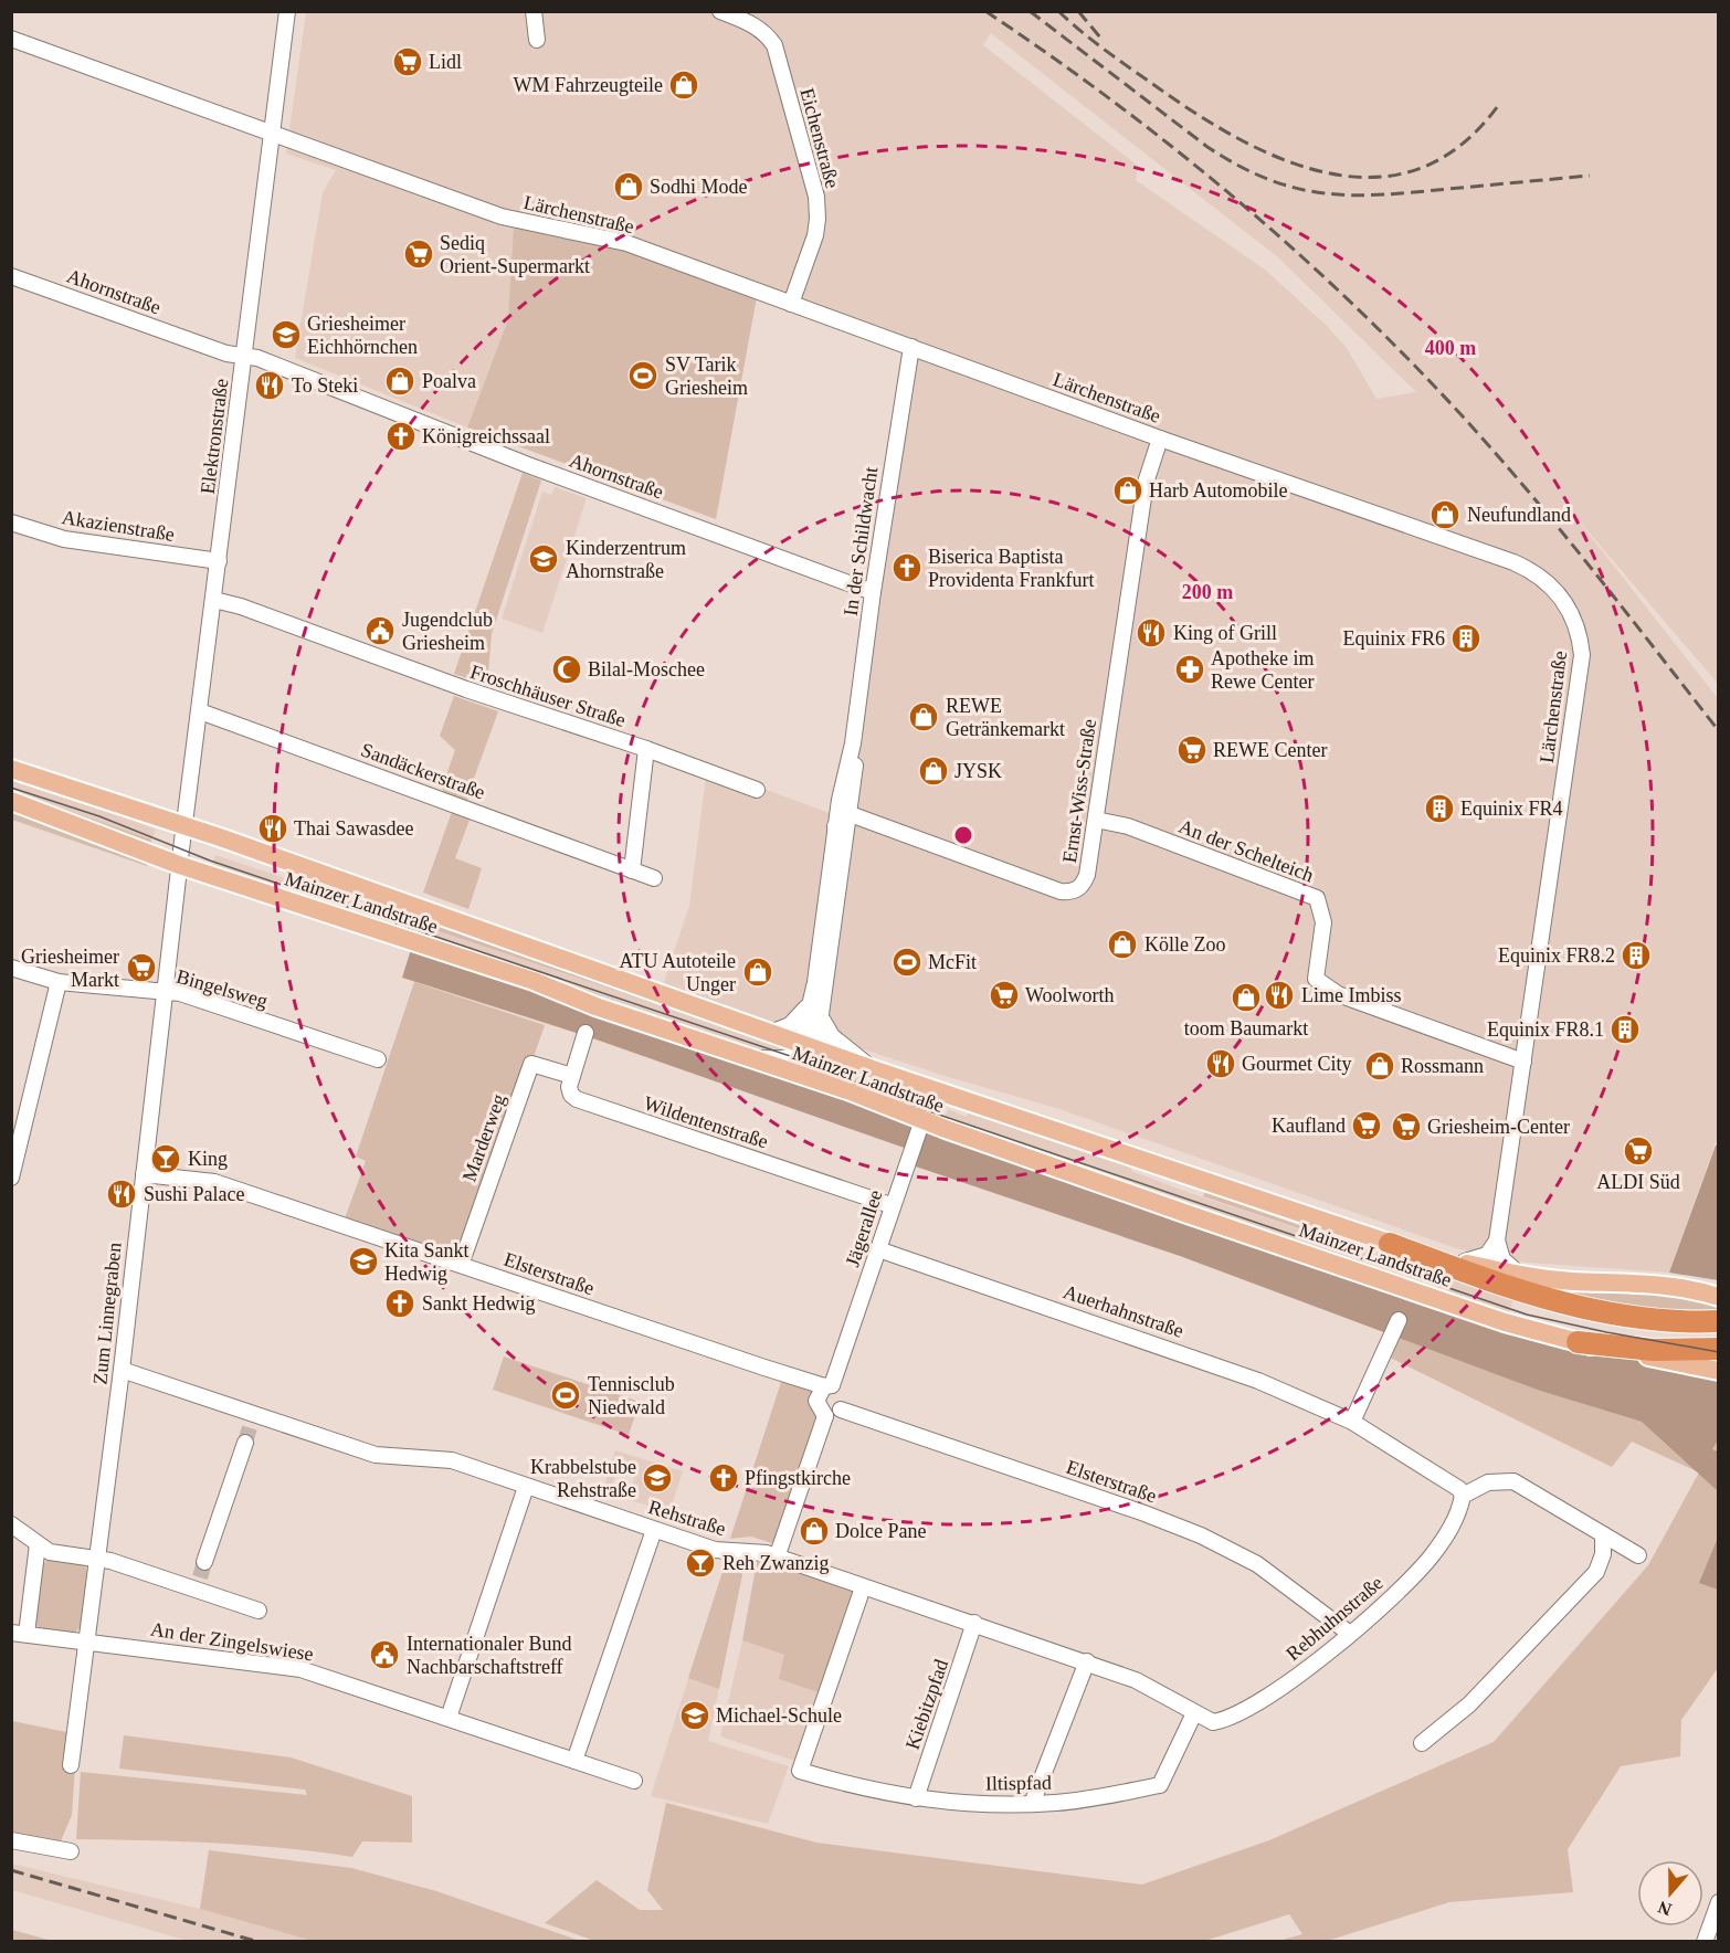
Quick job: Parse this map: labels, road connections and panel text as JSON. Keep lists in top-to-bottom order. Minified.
{"streets":{"main road":["Mainzer Landstraße"],"street":["Eichenstraße","Lärchenstraße","Ahornstraße","Elektronstraße","Akazienstraße","In der Schildwacht","Froschhäuser Straße","Sandäckerstraße","Ernst-Wiss-Straße","An der Schelteich","Bingelsweg","Wildentenstraße","Marderweg","Jägerallee","Elsterstraße","Auerhahnstraße","Zum Linnegraben","Rehstraße","Rebhuhnstraße","An der Zingelswiese","Kiebitzpfad","Iltispfad"]},"crossings":[["Eichenstraße","Lärchenstraße"],["Lärchenstraße","Elektronstraße"],["Lärchenstraße","In der Schildwacht"],["Lärchenstraße","Ernst-Wiss-Straße"],["Lärchenstraße","An der Schelteich"],["Ahornstraße","Elektronstraße"],["Ahornstraße","In der Schildwacht"],["Elektronstraße","Akazienstraße"],["Elektronstraße","Froschhäuser Straße"],["Elektronstraße","Sandäckerstraße"],["Elektronstraße","Mainzer Landstraße"],["Elektronstraße","Zum Linnegraben"],["In der Schildwacht","Ernst-Wiss-Straße"],["In der Schildwacht","Mainzer Landstraße"],["Ernst-Wiss-Straße","An der Schelteich"],["Mainzer Landstraße","Jägerallee"],["Mainzer Landstraße","Zum Linnegraben"],["Bingelsweg","Zum Linnegraben"],["Wildentenstraße","Marderweg"],["Wildentenstraße","Jägerallee"],["Marderweg","Elsterstraße"],["Jägerallee","Elsterstraße"],["Jägerallee","Auerhahnstraße"],["Jägerallee","Rehstraße"],["Elsterstraße","Zum Linnegraben"],["Elsterstraße","Rebhuhnstraße"],["Auerhahnstraße","Rebhuhnstraße"],["Zum Linnegraben","Rehstraße"],["Zum Linnegraben","An der Zingelswiese"],["Rehstraße","Rebhuhnstraße"],["Rehstraße","Kiebitzpfad"],["Rehstraße","Iltispfad"],["Rebhuhnstraße","Iltispfad"],["Kiebitzpfad","Iltispfad"]],"places":{"supermarket":["Lidl","Sediq Orient-Supermarkt","REWE Center","Griesheimer Markt","Woolworth","Kaufland","Griesheim-Center","ALDI Süd"],"shop":["WM Fahrzeugteile","Sodhi Mode","Poalva","Harb Automobile","Neufundland","REWE Getränkemarkt","JYSK","Kölle Zoo","ATU Autoteile Unger","toom Baumarkt","Rossmann","Dolce Pane"],"school or university":["Griesheimer Eichhörnchen","Kinderzentrum Ahornstraße","Kita Sankt Hedwig","Krabbelstube Rehstraße","Michael-Schule"],"sports":["SV Tarik Griesheim","McFit","Tennisclub Niedwald"],"restaurant":["To Steki","King of Grill","Thai Sawasdee","Lime Imbiss","Gourmet City","Sushi Palace"],"church":["Königreichssaal","Biserica Baptista Providenta Frankfurt","Sankt Hedwig","Pfingstkirche"],"public building":["Jugendclub Griesheim","Internationaler Bund Nachbarschaftstreff"],"building":["Equinix FR6","Equinix FR4","Equinix FR8.2","Equinix FR8.1"],"mosque":["Bilal-Moschee"],"pharmacy":["Apotheke im Rewe Center"],"bar":["King","Reh Zwanzig"]},"north":"bottom","rings":["400 m","200 m"]}
